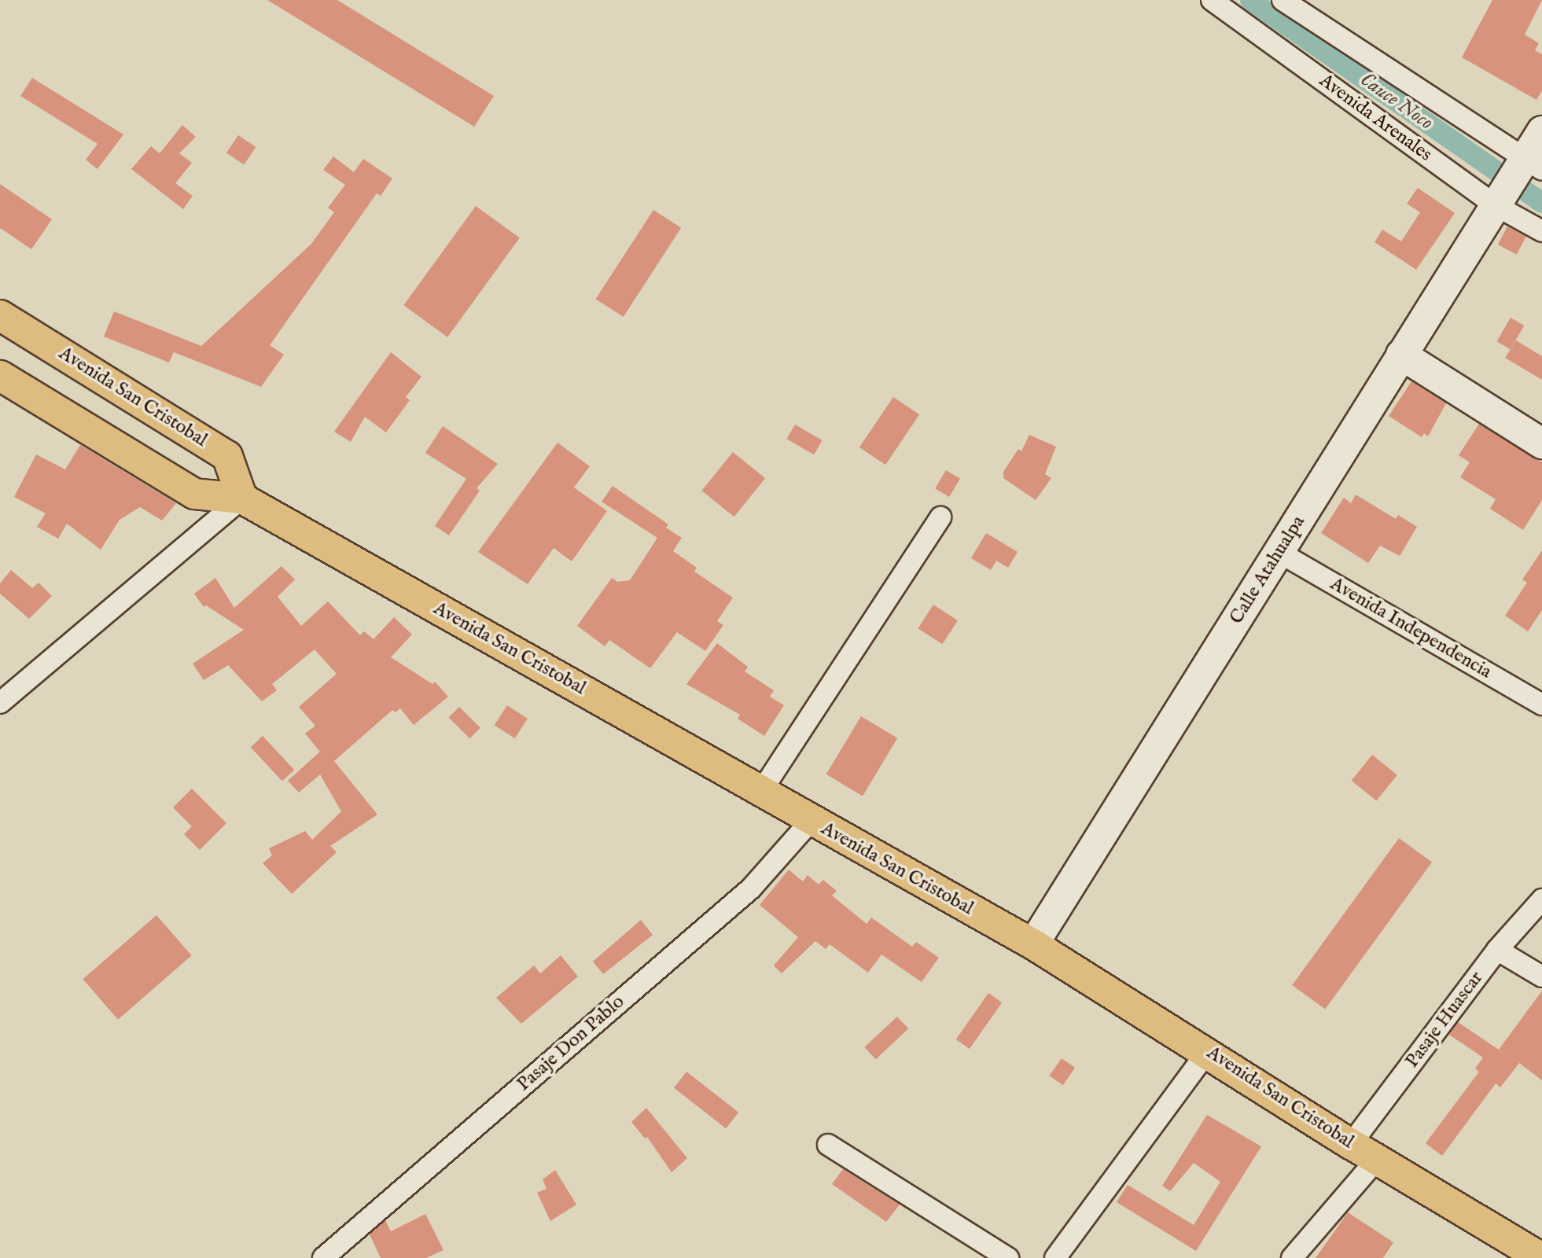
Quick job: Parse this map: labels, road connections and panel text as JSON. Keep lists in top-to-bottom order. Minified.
{"streets":{"highway":["Avenida San Cristobal"],"street":["Avenida Arenales","Calle Atahualpa","Avenida Independencia","Pasaje Huascar","Pasaje Don Pablo"]},"crossings":[["Avenida Arenales","Calle Atahualpa"],["Avenida San Cristobal","Calle Atahualpa"],["Avenida San Cristobal","Pasaje Huascar"],["Avenida San Cristobal","Pasaje Don Pablo"],["Calle Atahualpa","Avenida Independencia"]],"water":["Cauce Noco"]}
